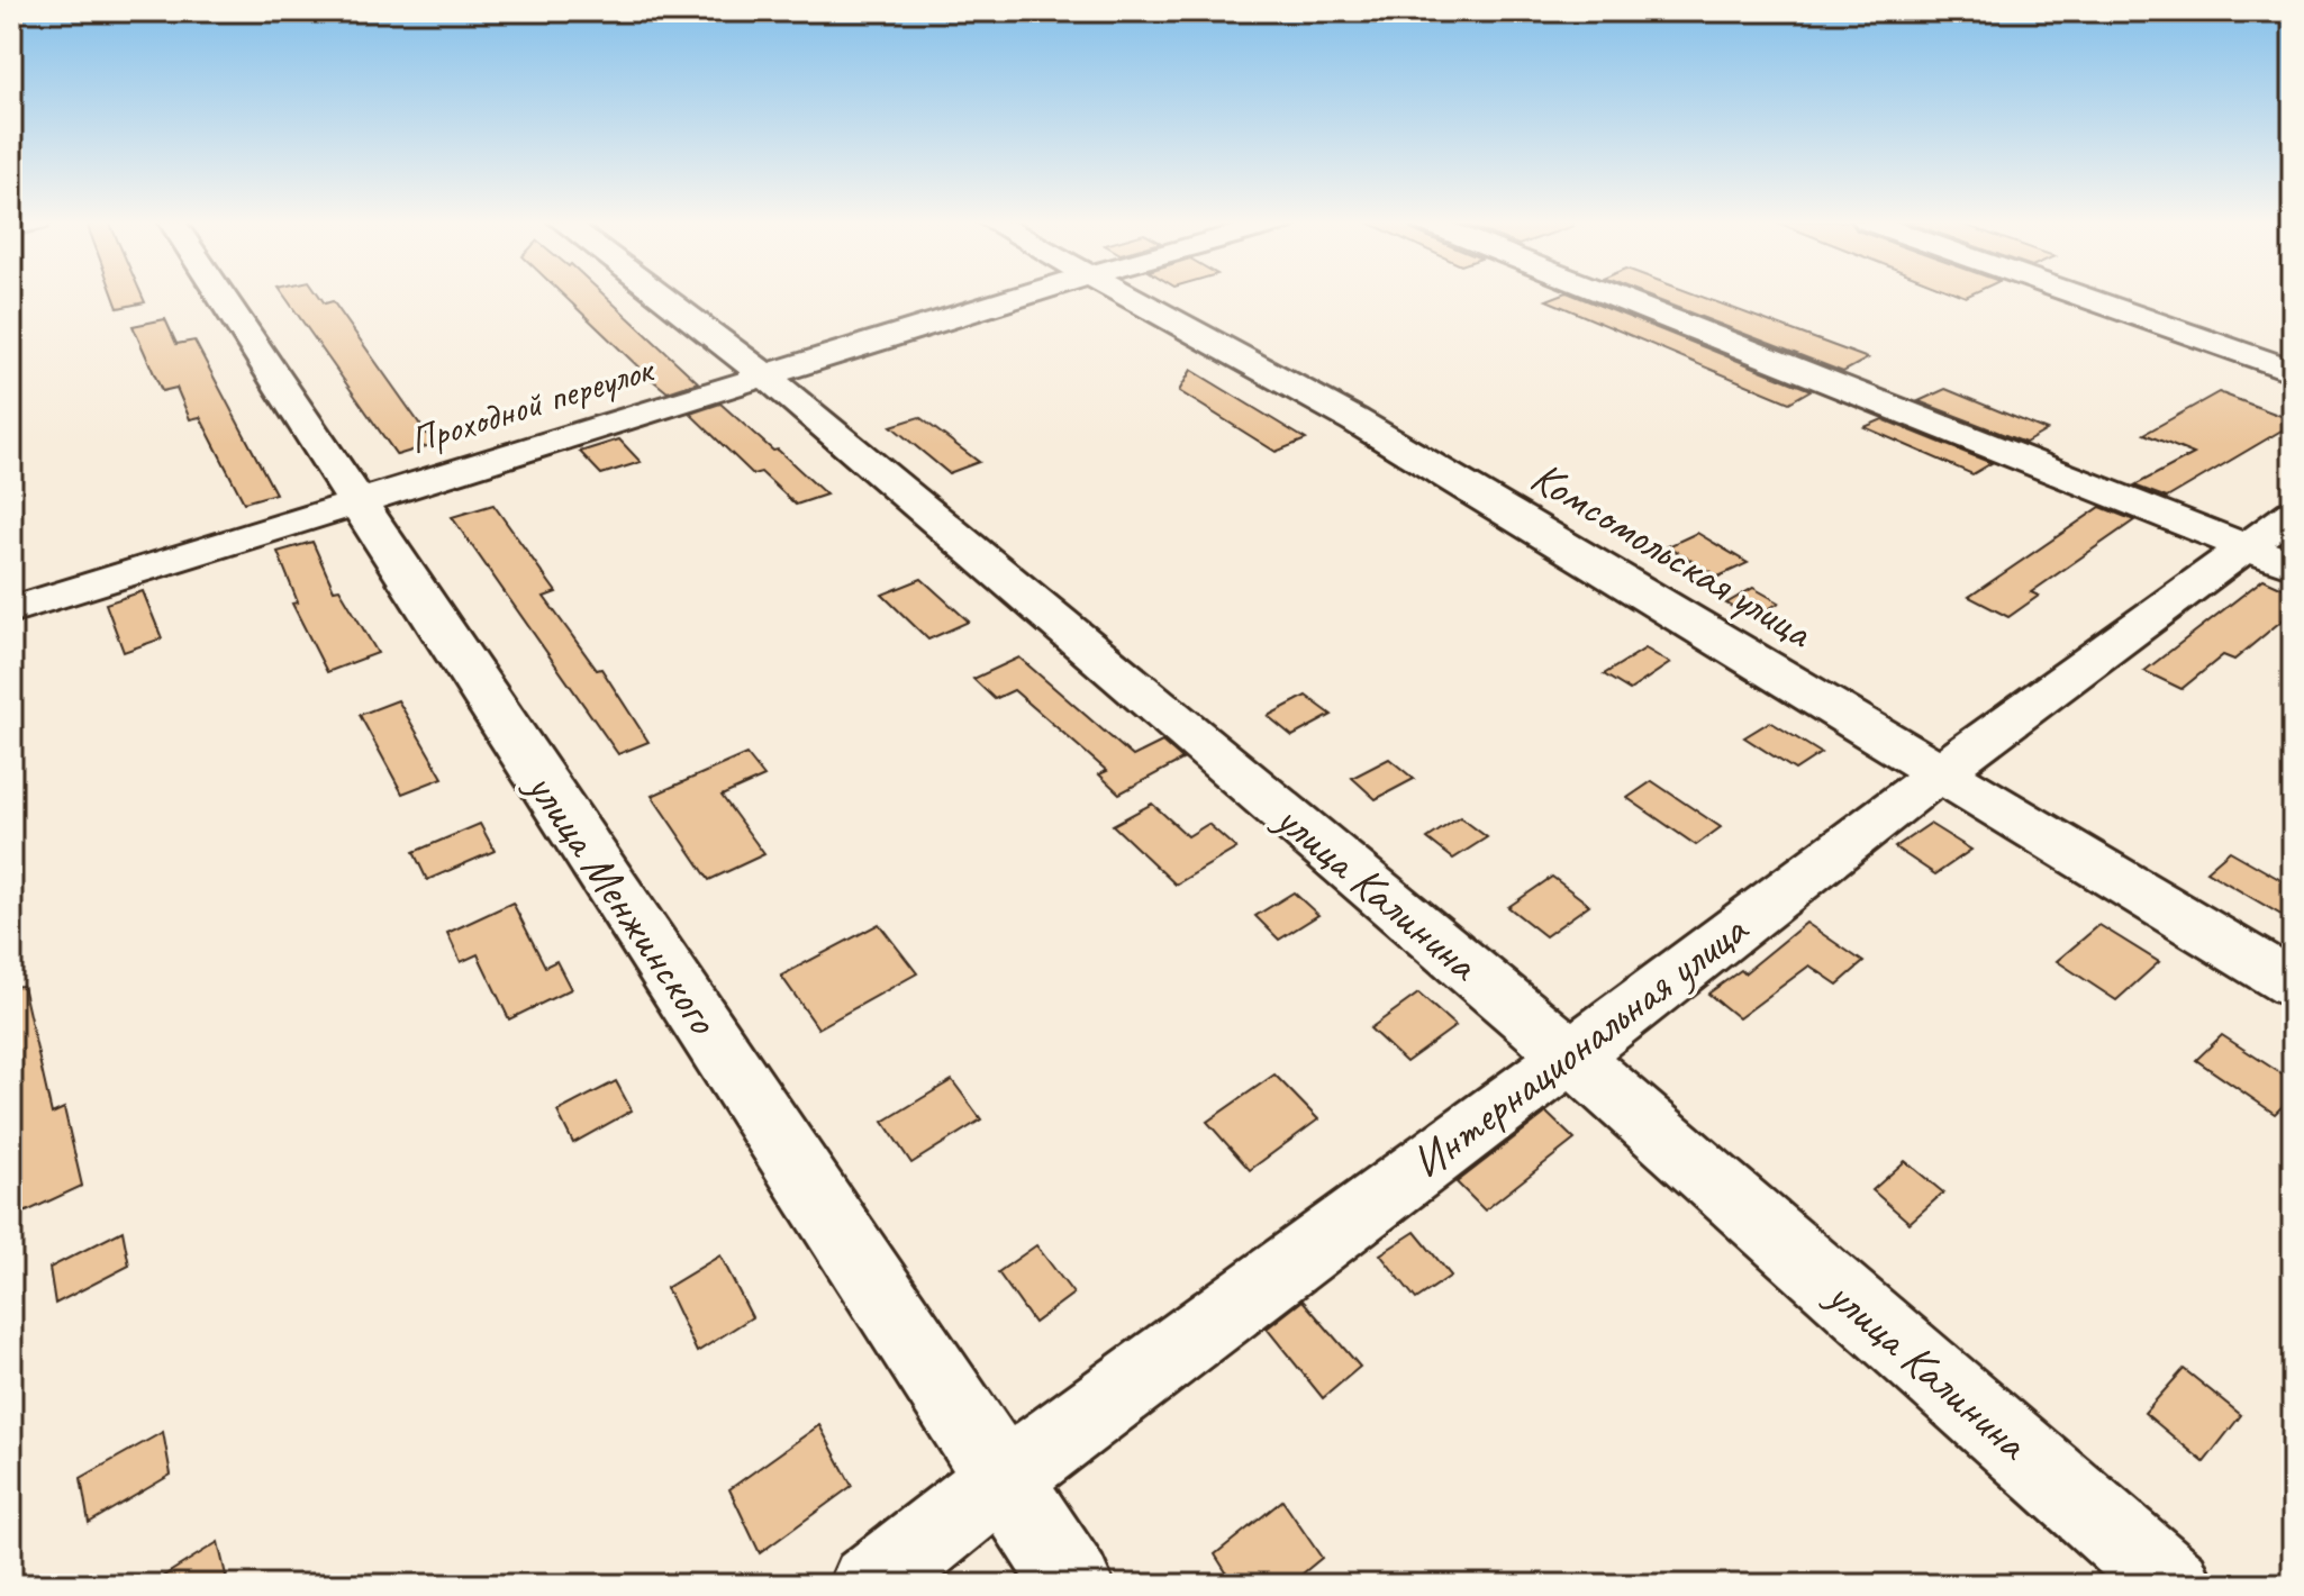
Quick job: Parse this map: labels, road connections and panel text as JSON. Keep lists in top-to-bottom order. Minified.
{"streets":{"street":["Проходной переулок","Комсомольская улица","улица Калинина","улица Менжинского","Интернациональная улица"]},"crossings":[["Проходной переулок","улица Калинина"],["Проходной переулок","улица Менжинского"],["Комсомольская улица","Интернациональная улица"],["улица Калинина","Интернациональная улица"],["улица Менжинского","Интернациональная улица"]]}
